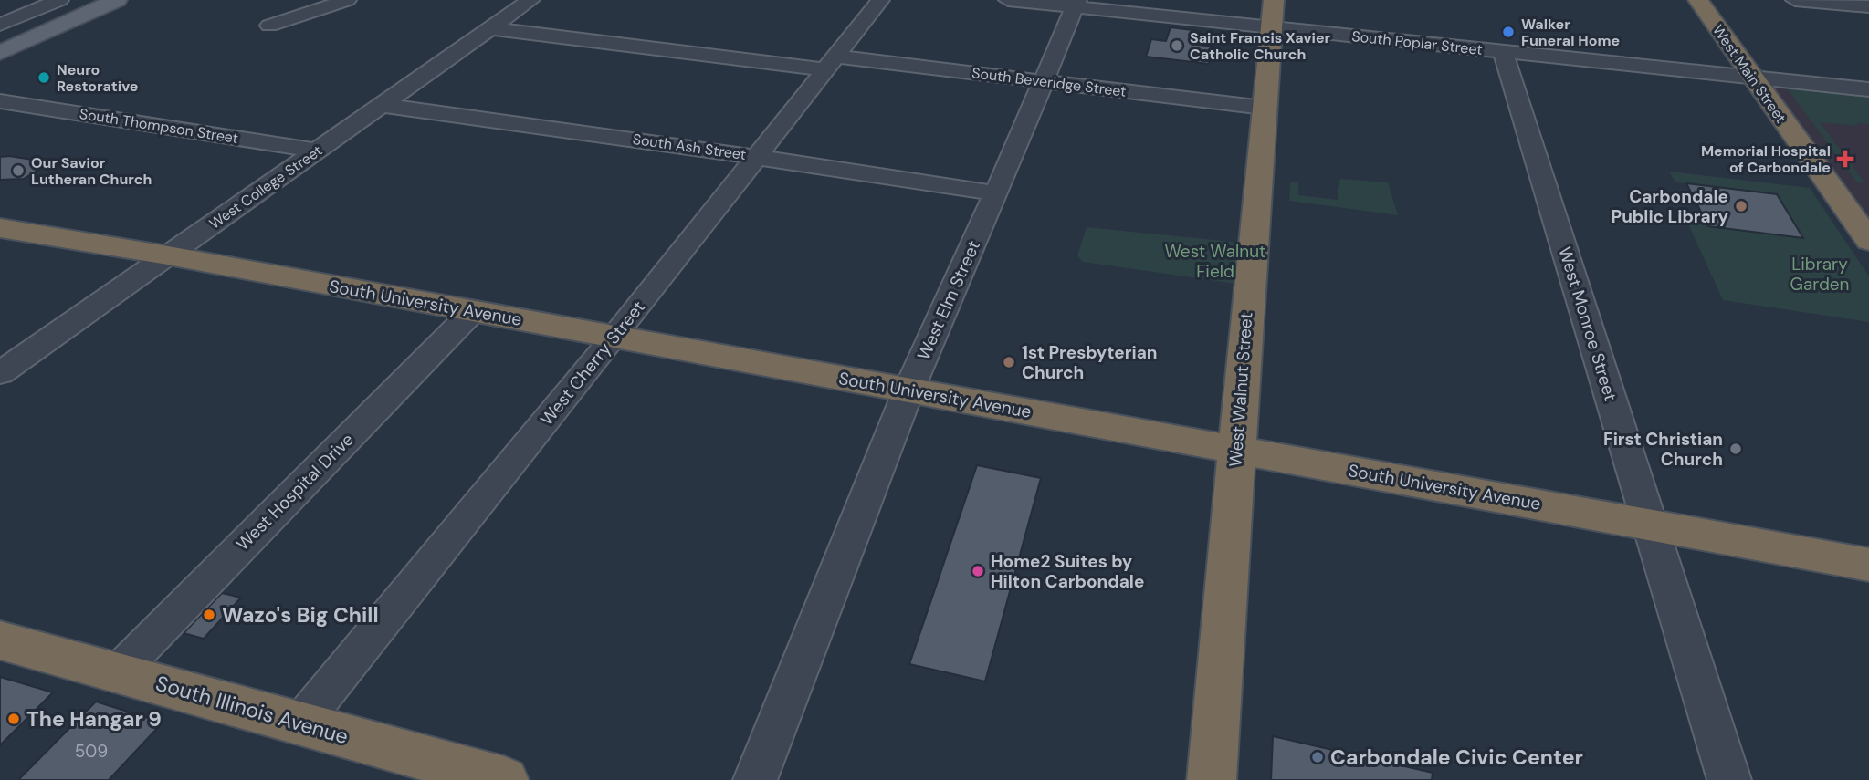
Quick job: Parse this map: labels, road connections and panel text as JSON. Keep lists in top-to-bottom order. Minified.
{"streets":{"highway":["West Main Street","South University Avenue","West Walnut Street","South Illinois Avenue"],"street":["South Poplar Street","South Beveridge Street","South Thompson Street","South Ash Street","West College Street","West Elm Street","West Monroe Street","West Cherry Street","West Hospital Drive"]},"crossings":[["South Poplar Street","West Main Street"],["South Poplar Street","West Elm Street"],["South Poplar Street","West Monroe Street"],["South Poplar Street","West Walnut Street"],["South Beveridge Street","West College Street"],["South Beveridge Street","West Elm Street"],["South Beveridge Street","West Cherry Street"],["South Beveridge Street","West Walnut Street"],["South Thompson Street","West College Street"],["South Ash Street","West College Street"],["South Ash Street","West Elm Street"],["South Ash Street","West Cherry Street"],["West College Street","South University Avenue"],["West Elm Street","South University Avenue"],["South University Avenue","West Monroe Street"],["South University Avenue","West Cherry Street"],["South University Avenue","West Walnut Street"],["South University Avenue","West Hospital Drive"],["West Cherry Street","South Illinois Avenue"],["West Hospital Drive","South Illinois Avenue"]],"parks":["West Walnut Field","Library Garden"],"places":{"other":["Walker Funeral Home","Saint Francis Xavier Catholic Church","Neuro Restorative","Our Savior Lutheran Church","Carbondale Public Library","1st Presbyterian Church","First Christian Church","Home2 Suites by Hilton Carbondale","Wazo's Big Chill","The Hangar 9","Carbondale Civic Center"],"health":["Memorial Hospital of Carbondale"]},"house_numbers":["509"]}
